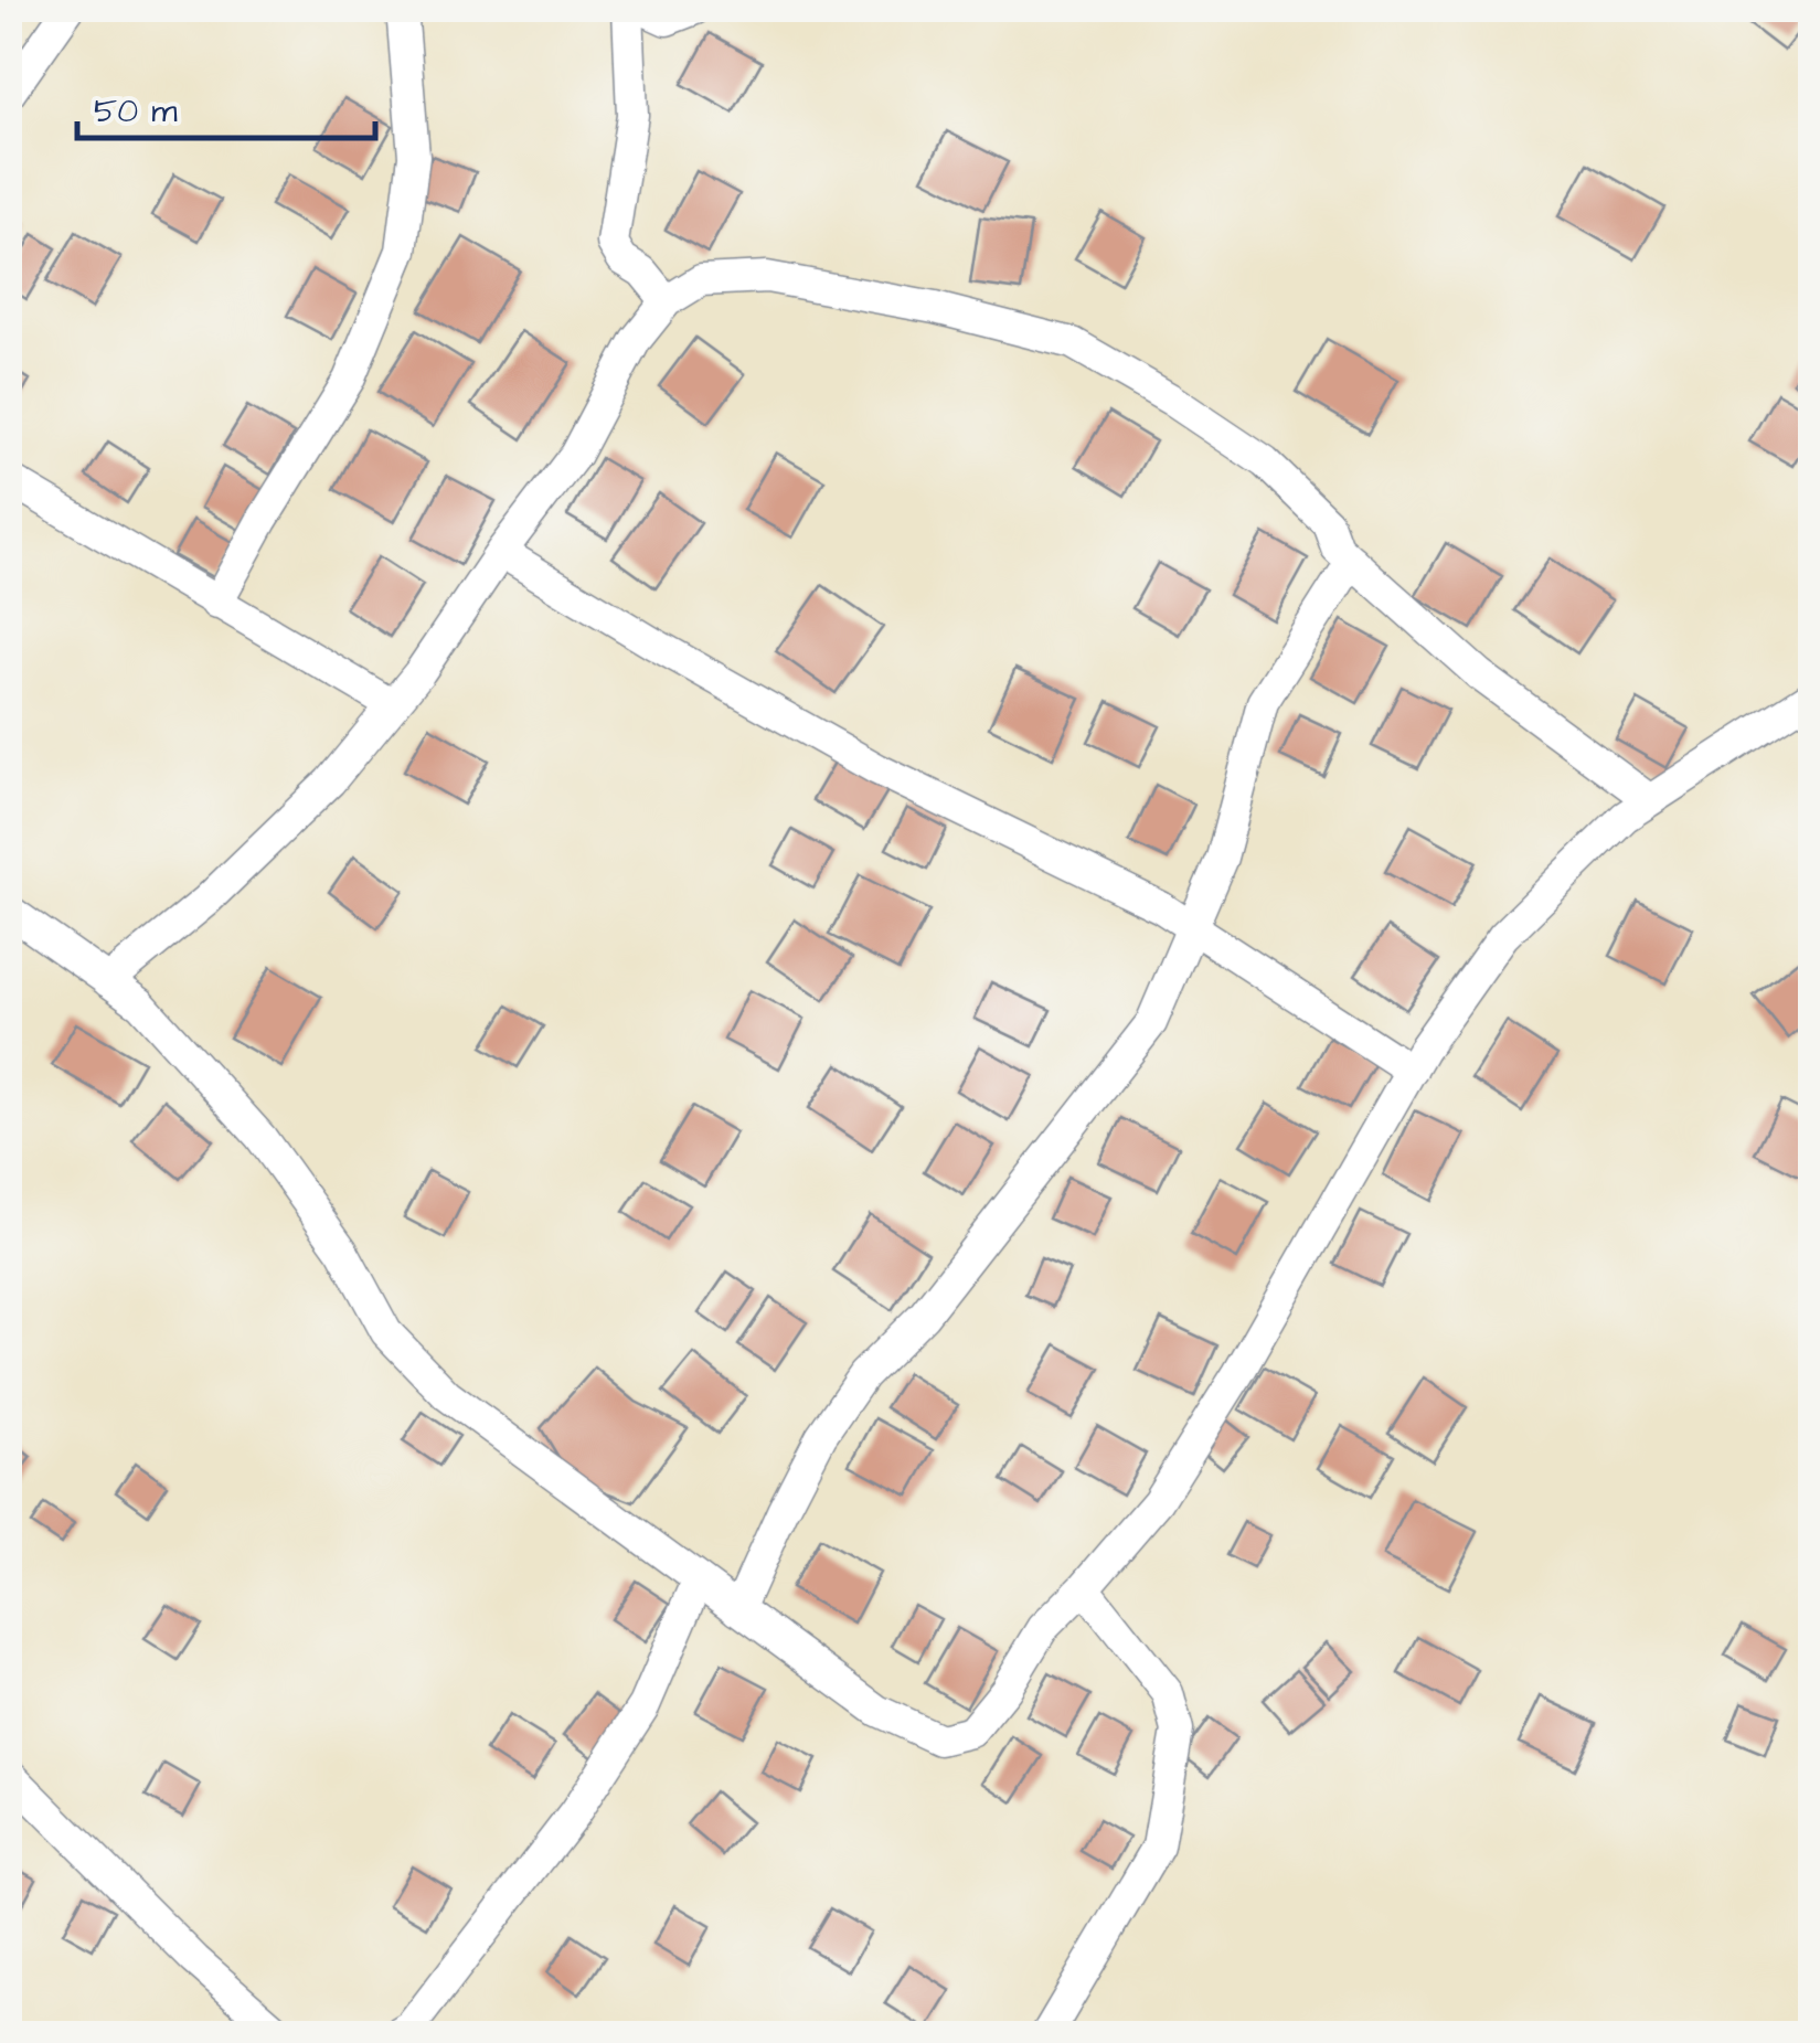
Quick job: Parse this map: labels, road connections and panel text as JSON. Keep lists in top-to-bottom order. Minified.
{"scale_bar":"50 m"}
